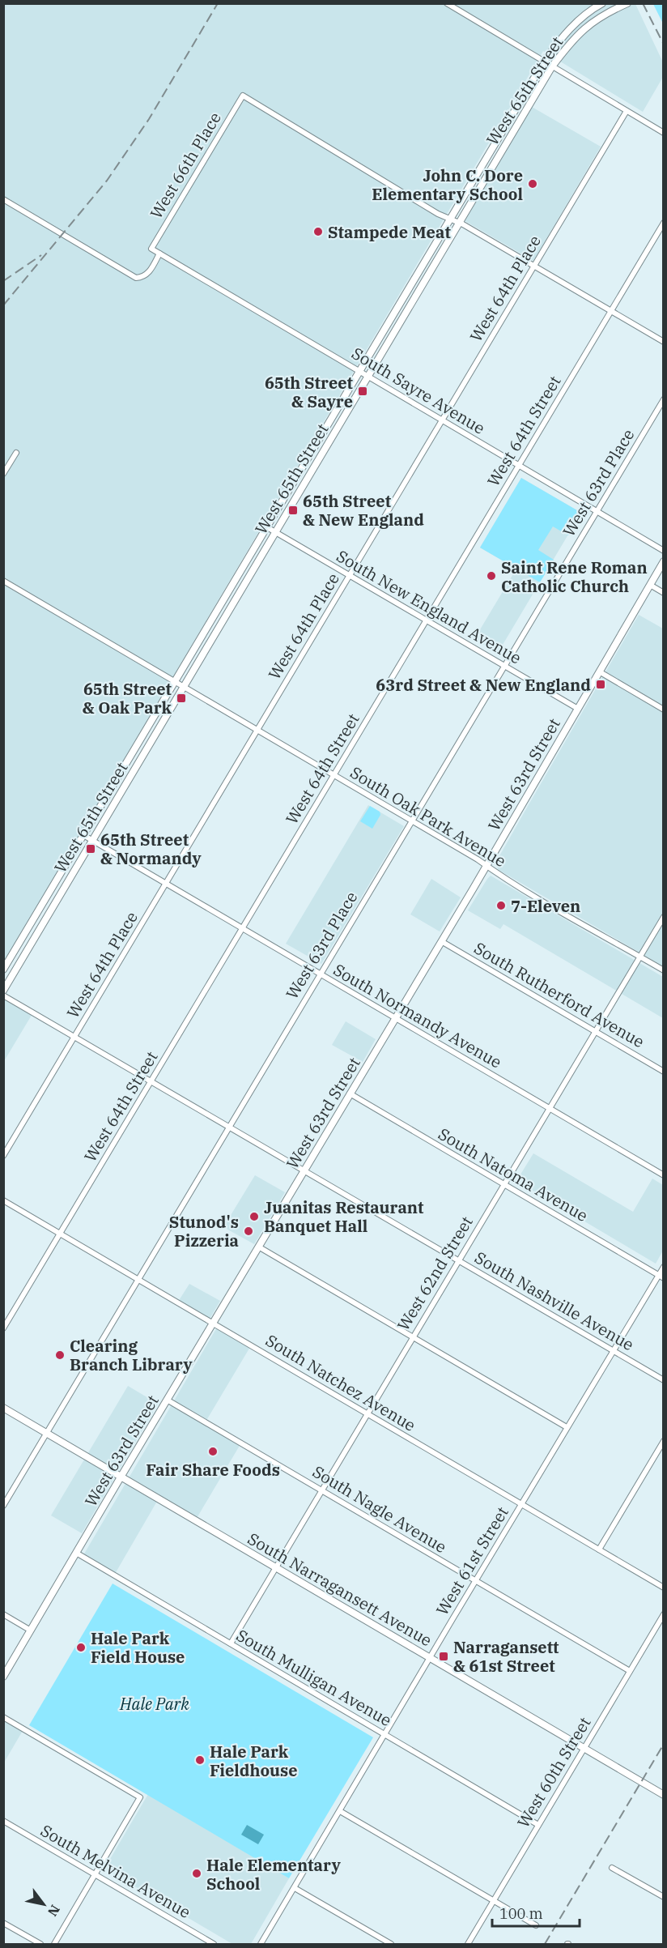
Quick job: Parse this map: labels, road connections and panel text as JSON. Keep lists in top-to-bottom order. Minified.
{"streets":{"street":["West 65th Street","West 66th Place","West 64th Place","South Sayre Avenue","West 64th Street","West 63rd Place","South New England Avenue","West 63rd Street","South Oak Park Avenue","South Rutherford Avenue","South Normandy Avenue","South Natoma Avenue","West 62nd Street","South Nashville Avenue","South Natchez Avenue","South Nagle Avenue","West 61st Street","South Narragansett Avenue","South Mulligan Avenue","West 60th Street","South Melvina Avenue"]},"crossings":[["West 65th Street","West 66th Place"],["West 65th Street","South Sayre Avenue"],["West 65th Street","South New England Avenue"],["West 65th Street","South Oak Park Avenue"],["West 65th Street","South Normandy Avenue"],["West 66th Place","South Sayre Avenue"],["West 64th Place","South Sayre Avenue"],["West 64th Place","South New England Avenue"],["West 64th Place","South Oak Park Avenue"],["West 64th Place","South Normandy Avenue"],["West 64th Place","South Nashville Avenue"],["South Sayre Avenue","West 64th Street"],["South Sayre Avenue","West 63rd Place"],["West 64th Street","South New England Avenue"],["West 64th Street","South Oak Park Avenue"],["West 64th Street","South Normandy Avenue"],["West 64th Street","South Nashville Avenue"],["West 64th Street","South Natchez Avenue"],["West 63rd Place","South New England Avenue"],["West 63rd Place","South Oak Park Avenue"],["West 63rd Place","South Normandy Avenue"],["West 63rd Place","South Nashville Avenue"],["West 63rd Place","South Natchez Avenue"],["West 63rd Place","South Narragansett Avenue"],["South New England Avenue","West 63rd Street"],["West 63rd Street","South Oak Park Avenue"],["West 63rd Street","South Rutherford Avenue"],["West 63rd Street","South Normandy Avenue"],["West 63rd Street","South Natoma Avenue"],["West 63rd Street","South Nashville Avenue"],["West 63rd Street","South Natchez Avenue"],["West 63rd Street","South Nagle Avenue"],["West 63rd Street","South Narragansett Avenue"],["West 63rd Street","South Mulligan Avenue"],["South Oak Park Avenue","West 62nd Street"],["South Rutherford Avenue","West 62nd Street"],["South Normandy Avenue","West 62nd Street"],["South Natoma Avenue","West 62nd Street"],["South Natoma Avenue","West 61st Street"],["West 62nd Street","South Nashville Avenue"],["West 62nd Street","South Natchez Avenue"],["West 62nd Street","South Nagle Avenue"],["West 62nd Street","South Narragansett Avenue"],["West 62nd Street","South Mulligan Avenue"],["South Nashville Avenue","West 61st Street"],["South Natchez Avenue","West 61st Street"],["South Nagle Avenue","West 61st Street"],["South Nagle Avenue","West 60th Street"],["West 61st Street","South Narragansett Avenue"],["West 61st Street","South Mulligan Avenue"],["South Narragansett Avenue","West 60th Street"],["South Mulligan Avenue","West 60th Street"]],"parks":["Hale Park"],"places":{"other":["John C. Dore Elementary School","Stampede Meat","Saint Rene Roman Catholic Church","7-Eleven","Juanitas Restaurant Banquet Hall","Stunod's Pizzeria","Clearing Branch Library","Fair Share Foods","Hale Park Field House","Hale Park Fieldhouse","Hale Elementary School"],"transit":["65th Street & Sayre","65th Street & New England","63rd Street & New England","65th Street & Oak Park","65th Street & Normandy","Narragansett & 61st Street"]},"scale_bar":"100 m","north":"bottom right"}
